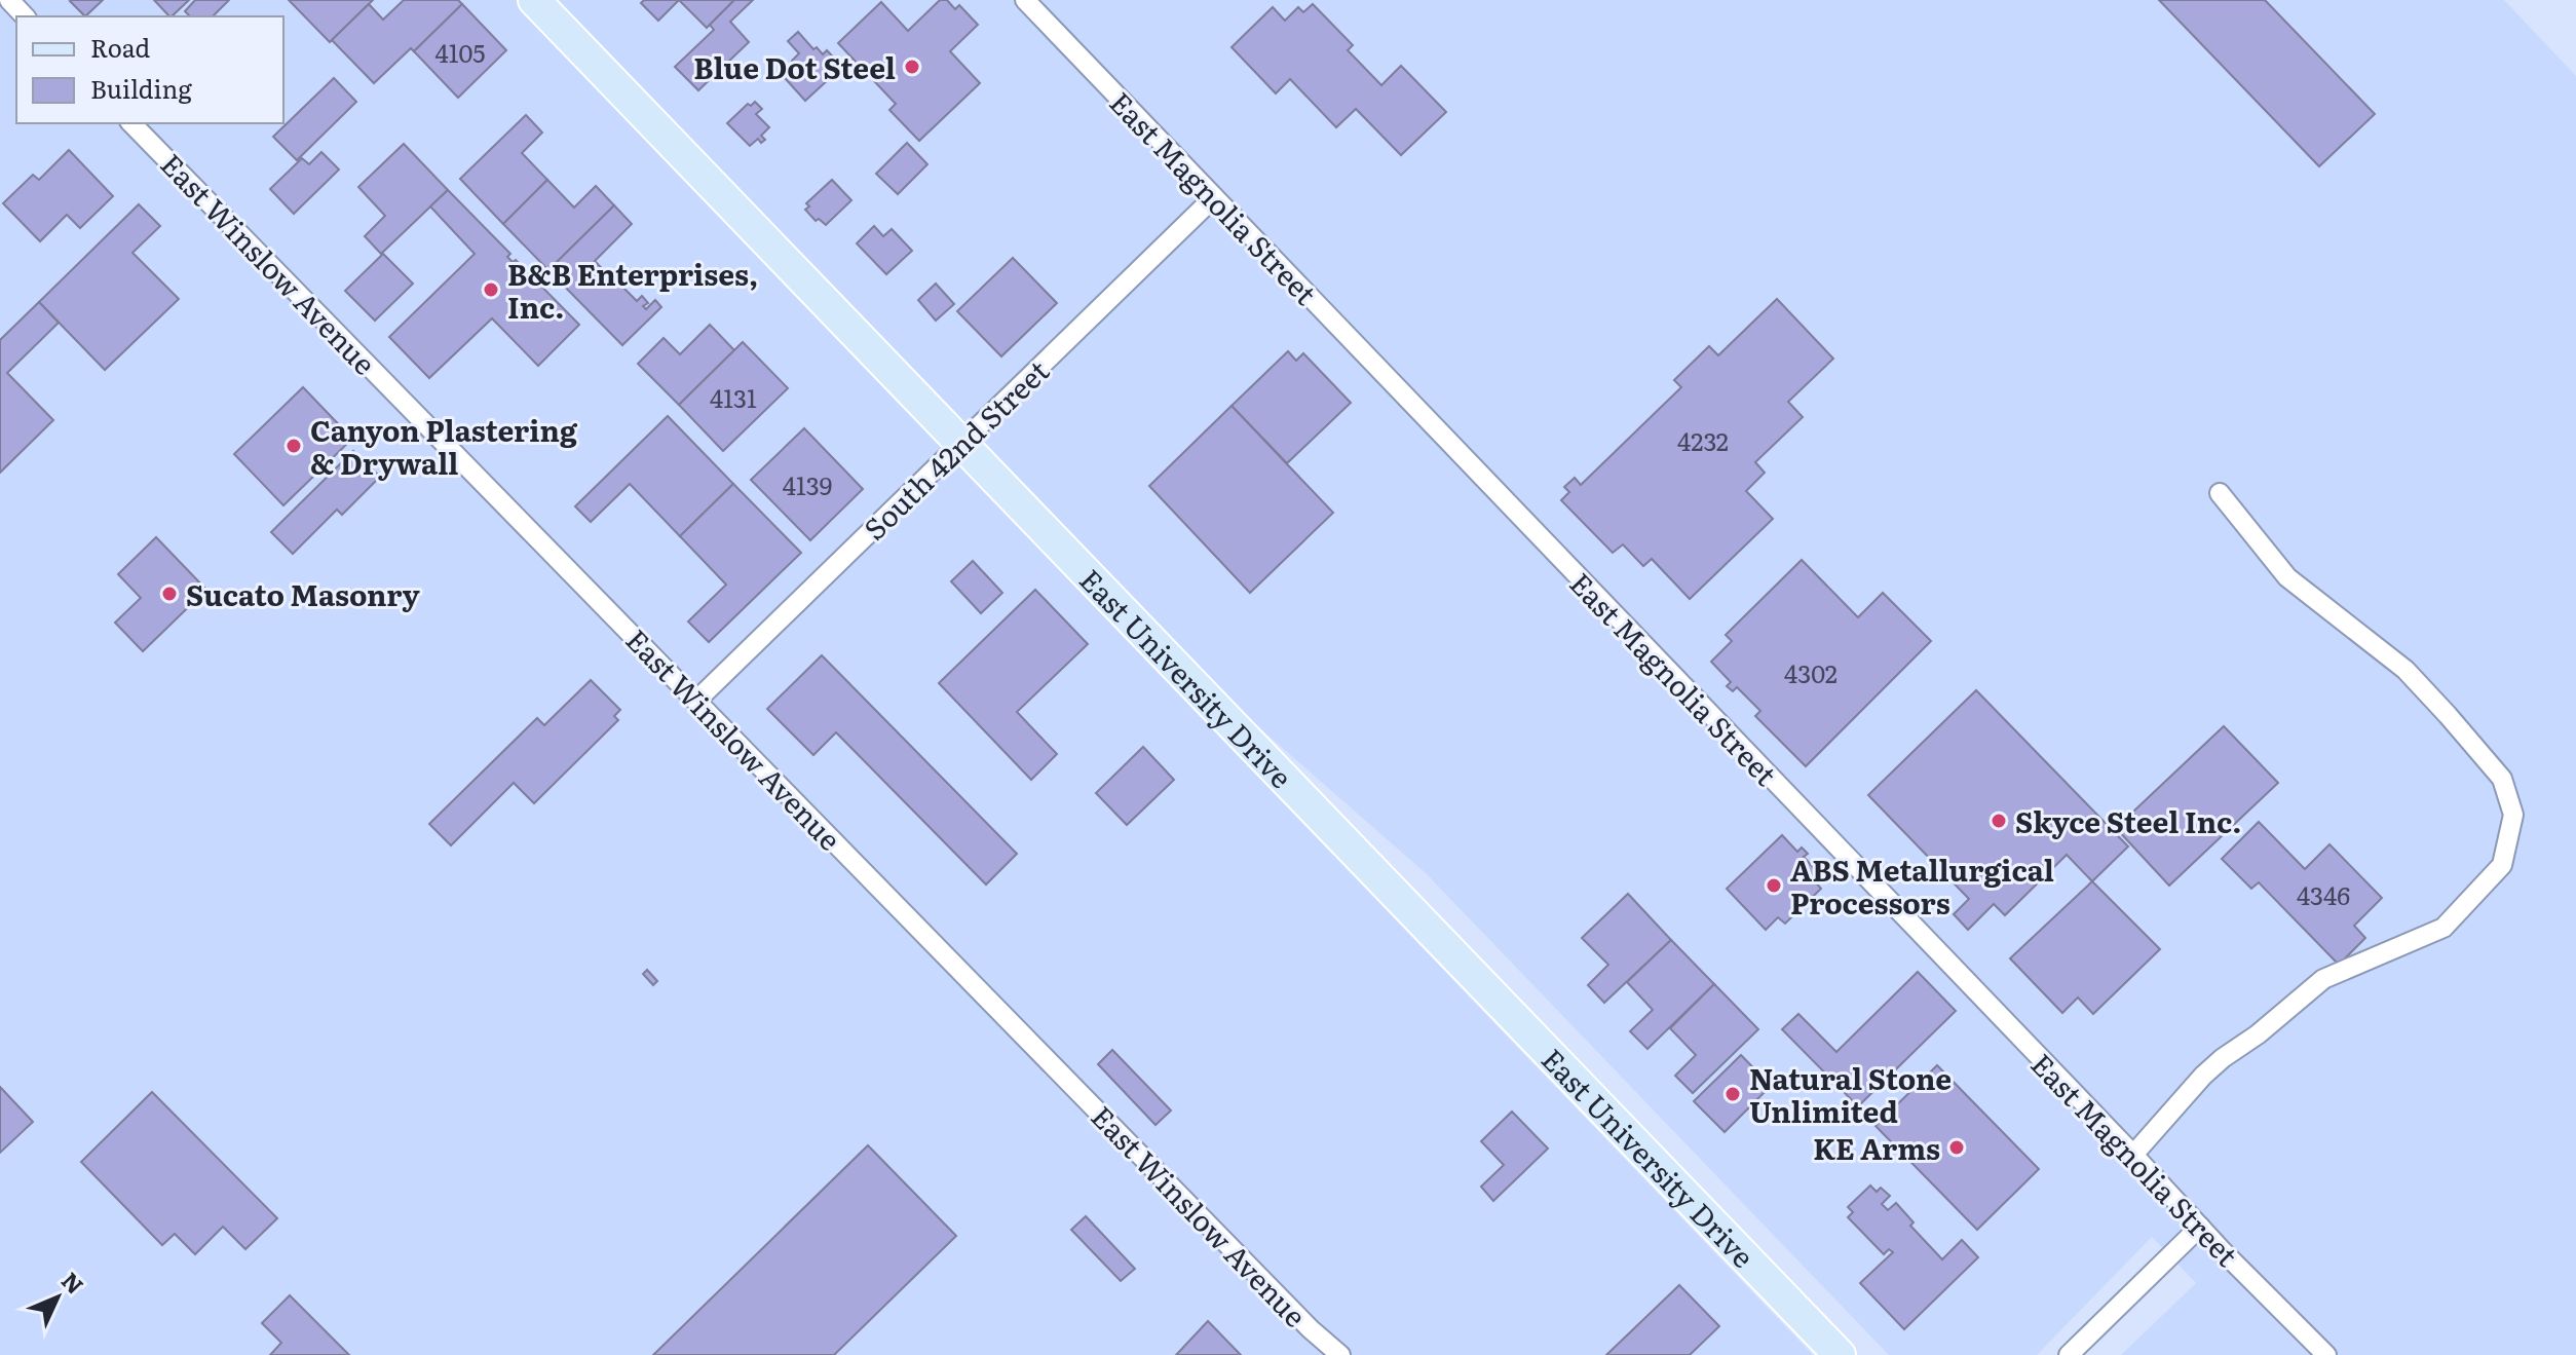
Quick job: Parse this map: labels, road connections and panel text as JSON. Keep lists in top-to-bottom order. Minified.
{"streets":{"main road":["East University Drive"],"street":["East Magnolia Street","East Winslow Avenue","South 42nd Street"]},"crossings":[["East Magnolia Street","South 42nd Street"],["East Winslow Avenue","South 42nd Street"],["South 42nd Street","East University Drive"]],"places":["Blue Dot Steel","B&B Enterprises, Inc.","Canyon Plastering & Drywall","Sucato Masonry","Skyce Steel Inc.","ABS Metallurgical Processors","Natural Stone Unlimited","KE Arms"],"house_numbers":["4105","4131","4232","4139","4302","4346"],"legend":["Road","Building"],"north":"top right"}
